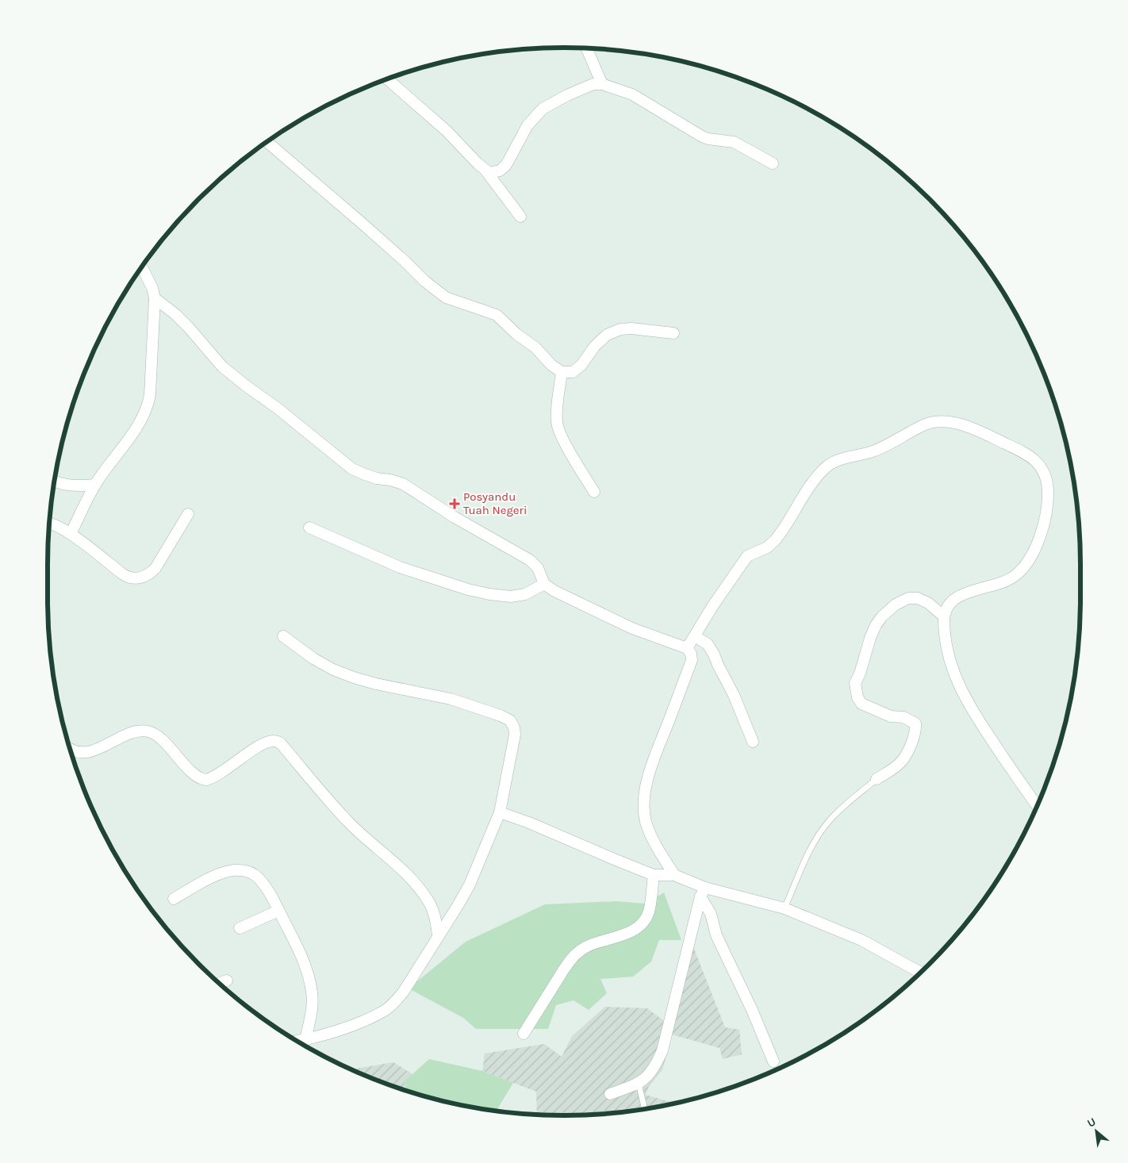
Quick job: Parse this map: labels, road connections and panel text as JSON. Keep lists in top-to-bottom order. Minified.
{"places":{"health":["Posyandu Tuah Negeri"]},"north":"top left"}
